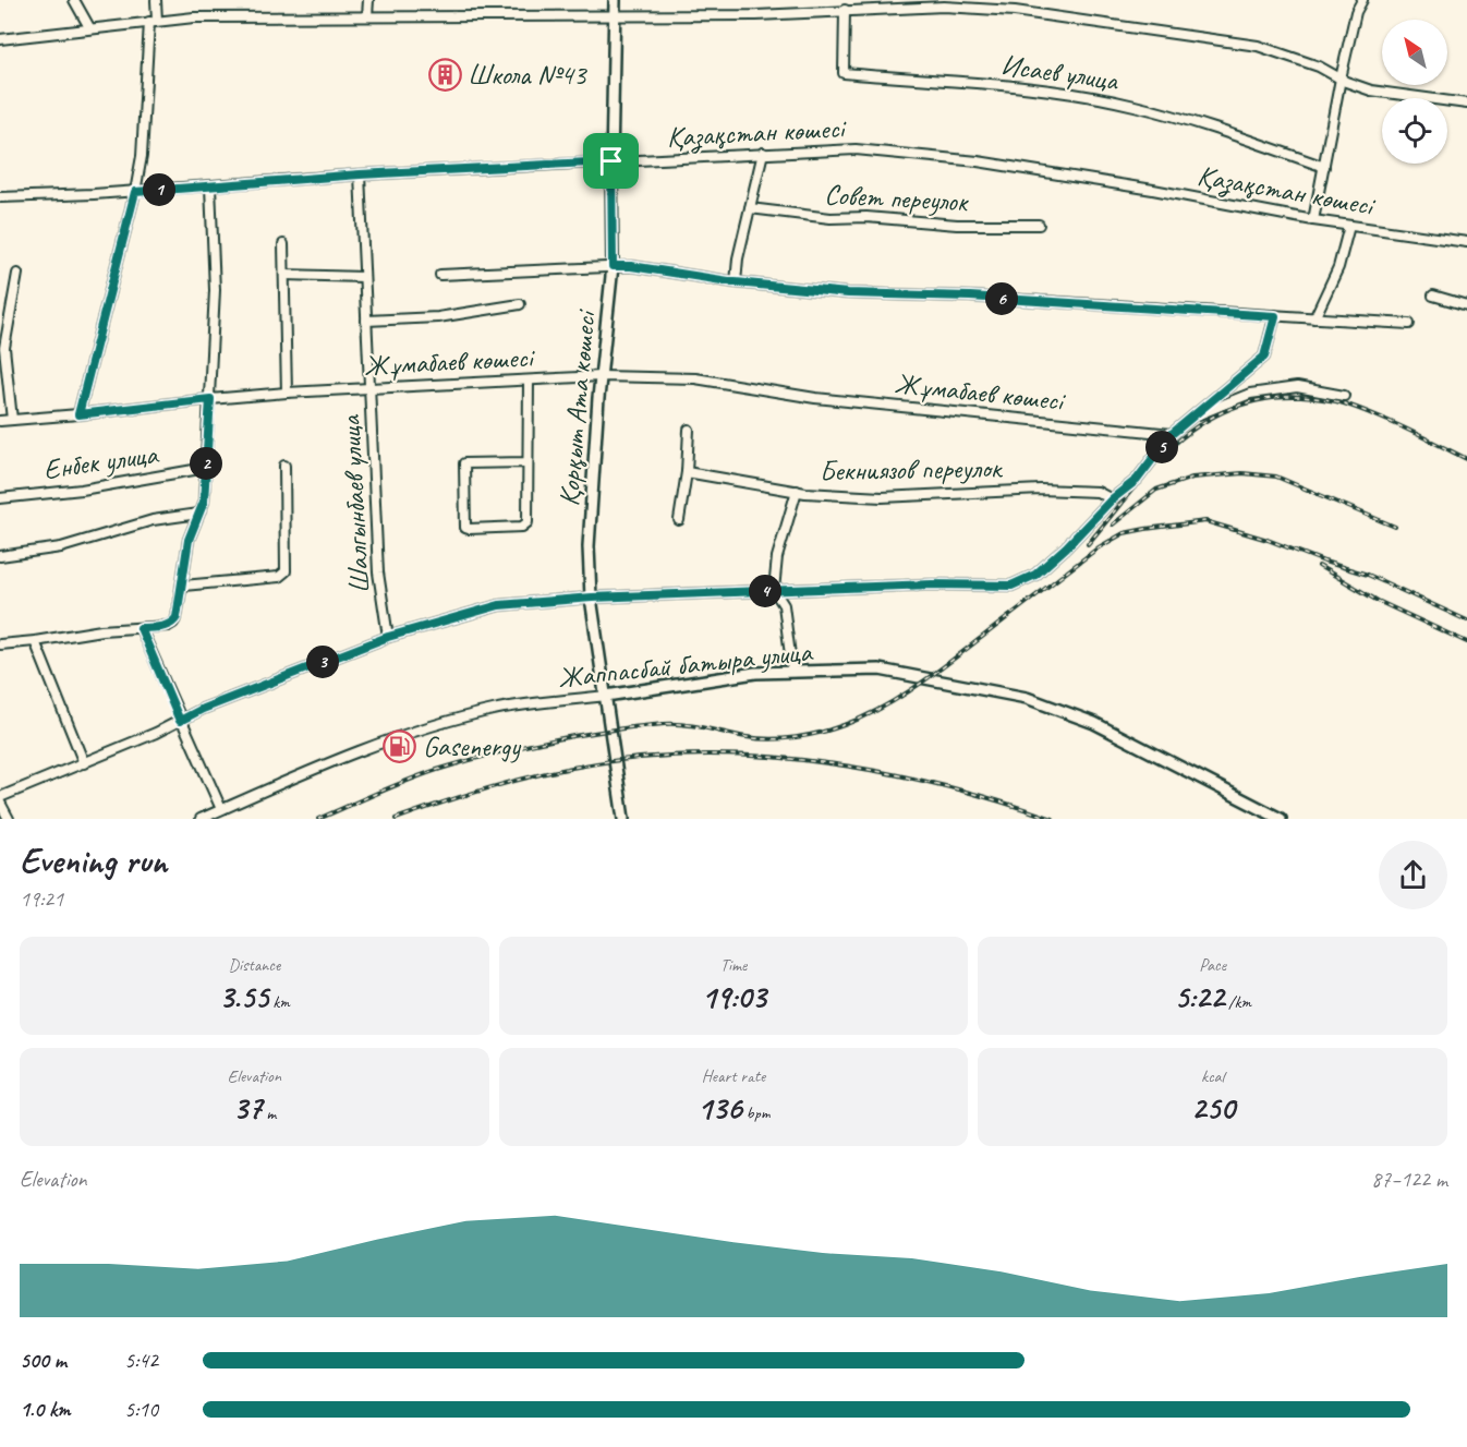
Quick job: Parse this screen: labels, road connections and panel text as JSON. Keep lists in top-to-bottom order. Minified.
{"streets":{"main road":["Қорқыт Ата көшесі","Жаппасбай батыра улица"],"street":["Исаев улица","Қазақстан көшесі","Совет переулок","Жұмабаев көшесі","Енбек улица","Бекниязов переулок","Шалгынбаев улица"]},"crossings":[["Қазақстан көшесі","Қорқыт Ата көшесі"],["Қазақстан көшесі","Шалгынбаев улица"],["Жұмабаев көшесі","Қорқыт Ата көшесі"],["Жұмабаев көшесі","Шалгынбаев улица"],["Қорқыт Ата көшесі","Жаппасбай батыра улица"]],"places":{"building":["Школа №43"],"fuel station":["Gasenergy"]},"north":"top left","page":{"pins":["1","6","5","2","4","3"],"heading":["Evening run","19:21"],"stats":[["Distance","3.55 km"],["Time","19:03"],["Pace","5:22 /km"],["Elevation","37 m"],["Heart rate","136 bpm"],["kcal","250"]],"chart":["Elevation","87–122 m"],"list":[{"name":"500 m","note":"5:42"},{"name":"1.0 km","note":"5:10"}]}}
